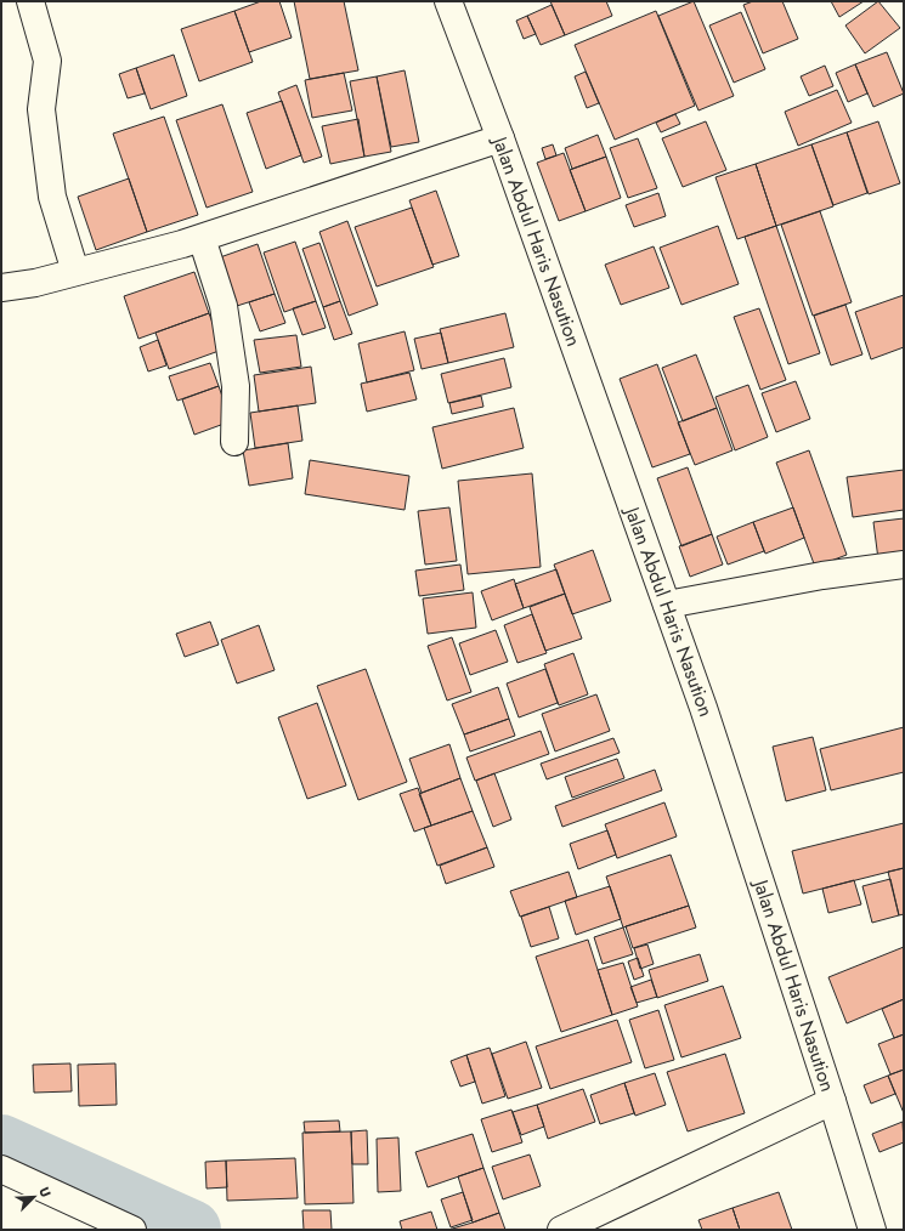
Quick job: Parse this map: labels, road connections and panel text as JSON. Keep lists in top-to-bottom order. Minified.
{"streets":{"street":["Jalan Abdul Haris Nasution"]},"north":"top right"}
